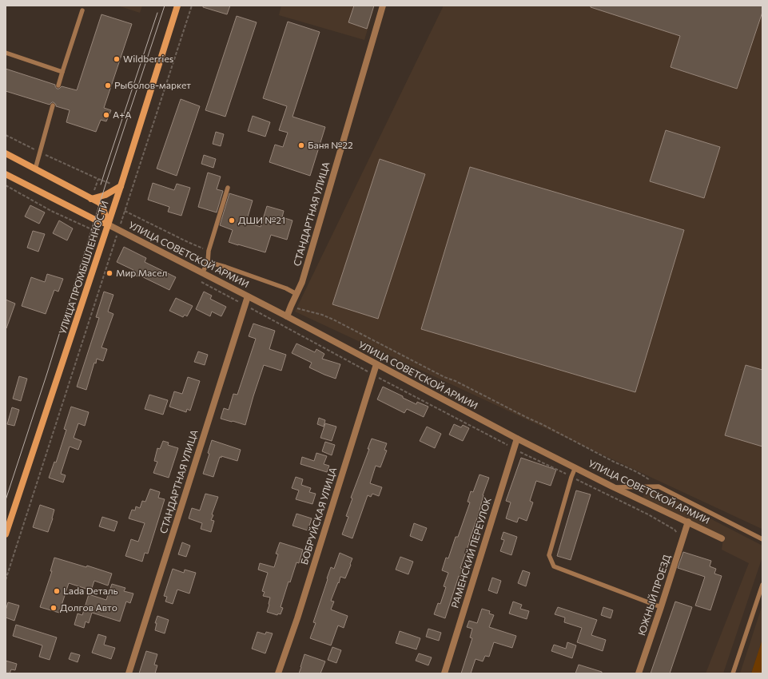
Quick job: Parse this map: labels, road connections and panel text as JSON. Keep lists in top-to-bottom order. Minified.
{"streets":{"main road":["УЛИЦА СОВЕТСКОЙ АРМИИ","УЛИЦА ПРОМЫШЛЕННОСТИ"],"street":["СТАНДАРТНАЯ УЛИЦА","БОБРУЙСКАЯ УЛИЦА","РАМЕНСКИЙ ПЕРЕУЛОК","ЮЖНЫЙ ПРОЕЗД"]},"crossings":[["СТАНДАРТНАЯ УЛИЦА","УЛИЦА СОВЕТСКОЙ АРМИИ"],["УЛИЦА СОВЕТСКОЙ АРМИИ","УЛИЦА ПРОМЫШЛЕННОСТИ"],["УЛИЦА СОВЕТСКОЙ АРМИИ","БОБРУЙСКАЯ УЛИЦА"],["УЛИЦА СОВЕТСКОЙ АРМИИ","РАМЕНСКИЙ ПЕРЕУЛОК"],["УЛИЦА СОВЕТСКОЙ АРМИИ","ЮЖНЫЙ ПРОЕЗД"]],"places":["Wildberries","Рыболов-маркет","А+A","Баня №22","ДШИ №21","Мир Масел","Lada Dеталь","Долгов Авто"]}
